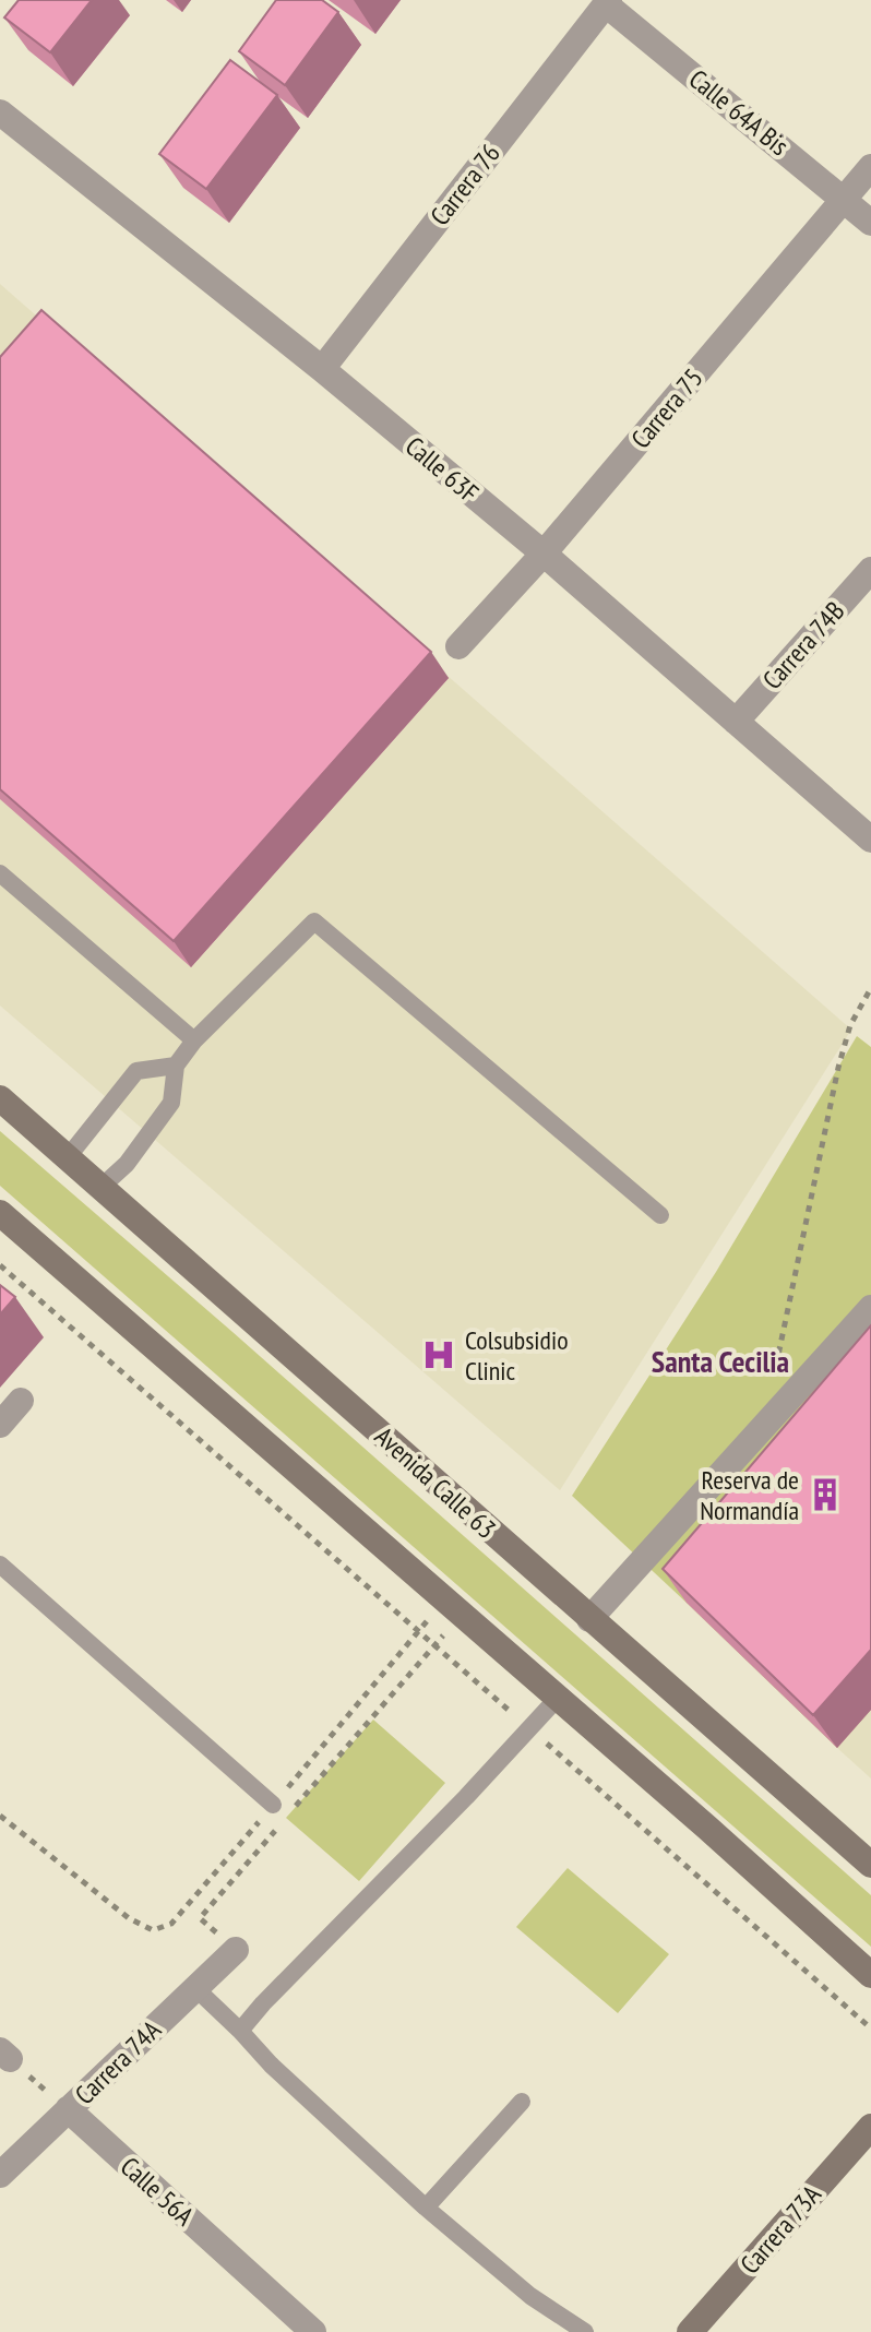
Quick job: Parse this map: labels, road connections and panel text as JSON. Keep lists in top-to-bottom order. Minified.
{"streets":{"main road":["Avenida Calle 63","Carrera 73A"],"street":["Calle 64A Bis","Carrera 76","Carrera 75","Calle 63F","Carrera 74B","Carrera 74A","Calle 56A"]},"crossings":[["Calle 64A Bis","Carrera 76"],["Calle 64A Bis","Carrera 75"],["Carrera 76","Calle 63F"],["Carrera 75","Calle 63F"],["Calle 63F","Carrera 74B"],["Carrera 74A","Calle 56A"]],"districts":["Santa Cecilia"],"places":{"hospital":["Colsubsidio Clinic"],"building":["Reserva de Normandía"]}}
